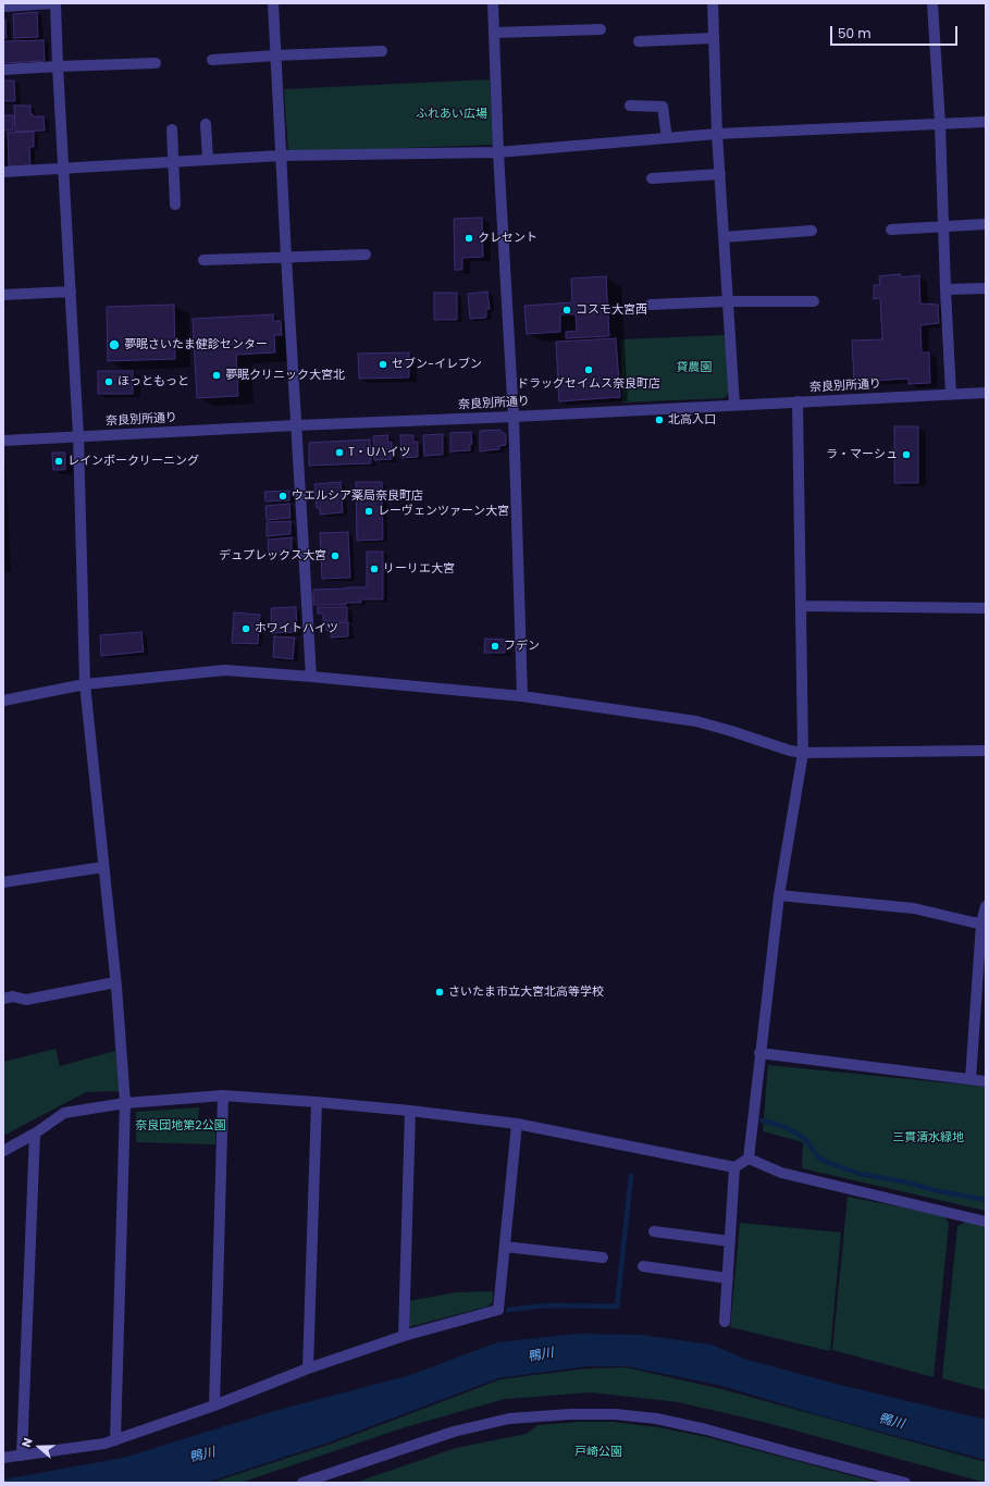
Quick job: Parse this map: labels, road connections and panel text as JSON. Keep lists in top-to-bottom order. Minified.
{"streets":{"street":["奈良別所通り"]},"water":["鴨川"],"parks":["ふれあい広場","貸農園","奈良団地第2公園","三貫清水緑地","戸崎公園"],"places":["クレセント","コスモ大宮西","夢眠さいたま健診センター","セブン-イレブン","ドラッグセイムス奈良町店","夢眠クリニック大宮北","ほっともっと","北高入口","T・Uハイツ","ラ・マーシュ","レインボークリーニング","ウエルシア薬局奈良町店","レーヴェンツァーン大宮","デュプレックス大宮","リーリエ大宮","ホワイトハイツ","フデン","さいたま市立大宮北高等学校"],"scale_bar":"50 m","north":"left"}
